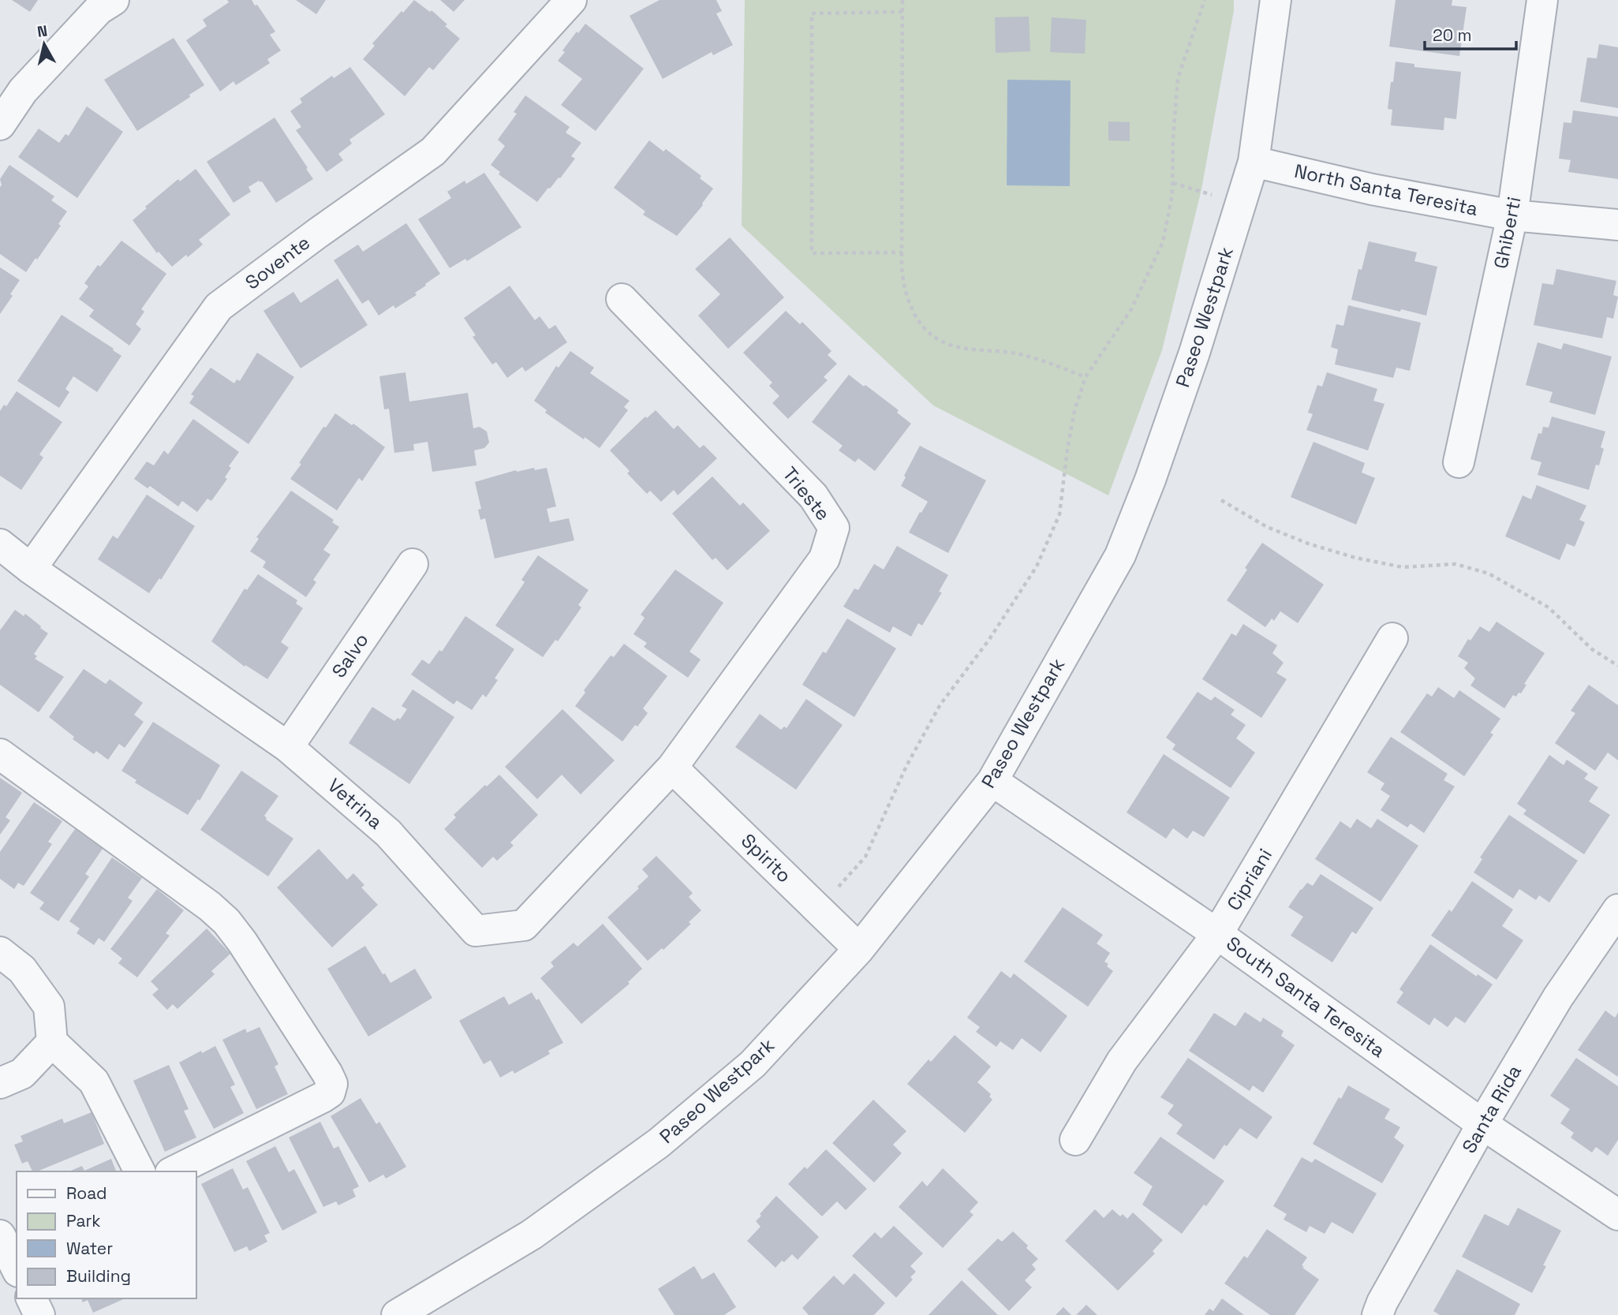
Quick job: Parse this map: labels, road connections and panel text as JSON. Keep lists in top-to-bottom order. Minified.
{"streets":{"street":["North Santa Teresita","Ghiberti","Sovente","Paseo Westpark","Trieste","Salvo","Vetrina","Spirito","Cipriani","South Santa Teresita","Santa Rida"]},"crossings":[["North Santa Teresita","Ghiberti"],["North Santa Teresita","Paseo Westpark"],["Sovente","Vetrina"],["Paseo Westpark","Spirito"],["Paseo Westpark","South Santa Teresita"],["Trieste","Vetrina"],["Trieste","Spirito"],["Salvo","Vetrina"],["Vetrina","Spirito"],["Cipriani","South Santa Teresita"],["South Santa Teresita","Santa Rida"]],"legend":["Road","Park","Water","Building"],"scale_bar":"20 m","north":"top"}
